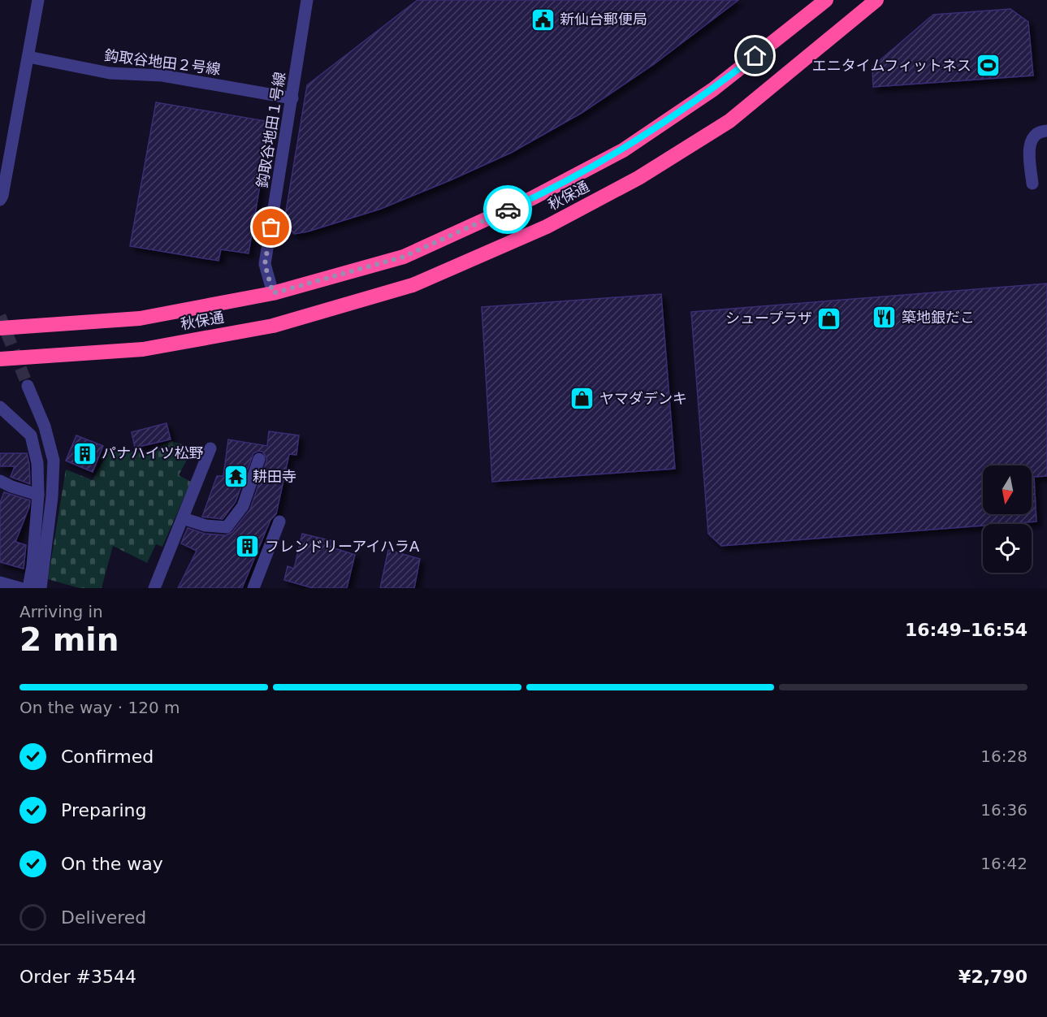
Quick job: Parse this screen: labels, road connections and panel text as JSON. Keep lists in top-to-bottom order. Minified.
{"streets":{"highway":["秋保通"],"street":["鈎取谷地田２号線","鈎取谷地田１号線"]},"crossings":[["鈎取谷地田２号線","鈎取谷地田１号線"],["鈎取谷地田１号線","秋保通"]],"places":{"public building":["新仙台郵便局"],"sports":["エニタイムフィットネス"],"restaurant":["築地銀だこ"],"shop":["シュープラザ","ヤマダデンキ"],"building":["パナハイツ松野","フレンドリーアイハラA"],"temple":["耕田寺"]},"north":"bottom","page":{"heading":["2 min","Arriving in","16:49–16:54"],"panel":["Order #3544","¥2,790"],"bar":"On the way · 120 m","list":[["Confirmed","16:28"],["Preparing","16:36"],["On the way","16:42"],"Delivered"]}}
